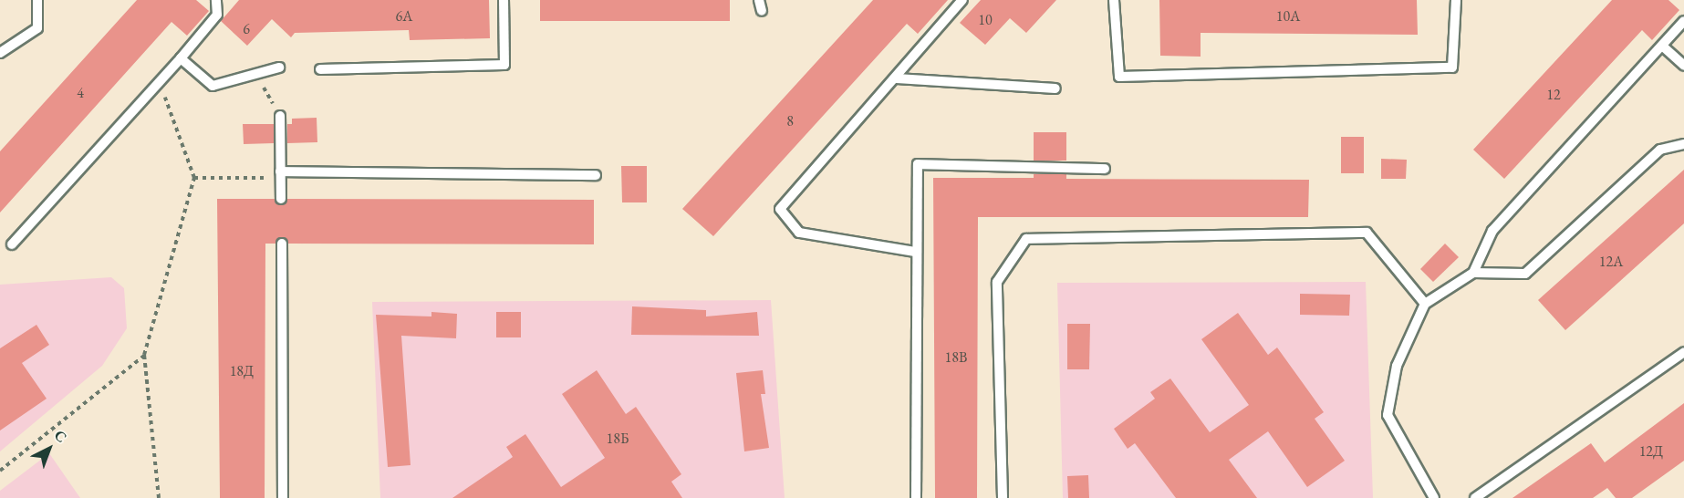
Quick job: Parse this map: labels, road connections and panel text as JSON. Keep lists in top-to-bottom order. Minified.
{"house_numbers":["6А","10А","10","6","4","12","8","12А","18В","18Д","18Б","12Д"],"north":"top right"}
